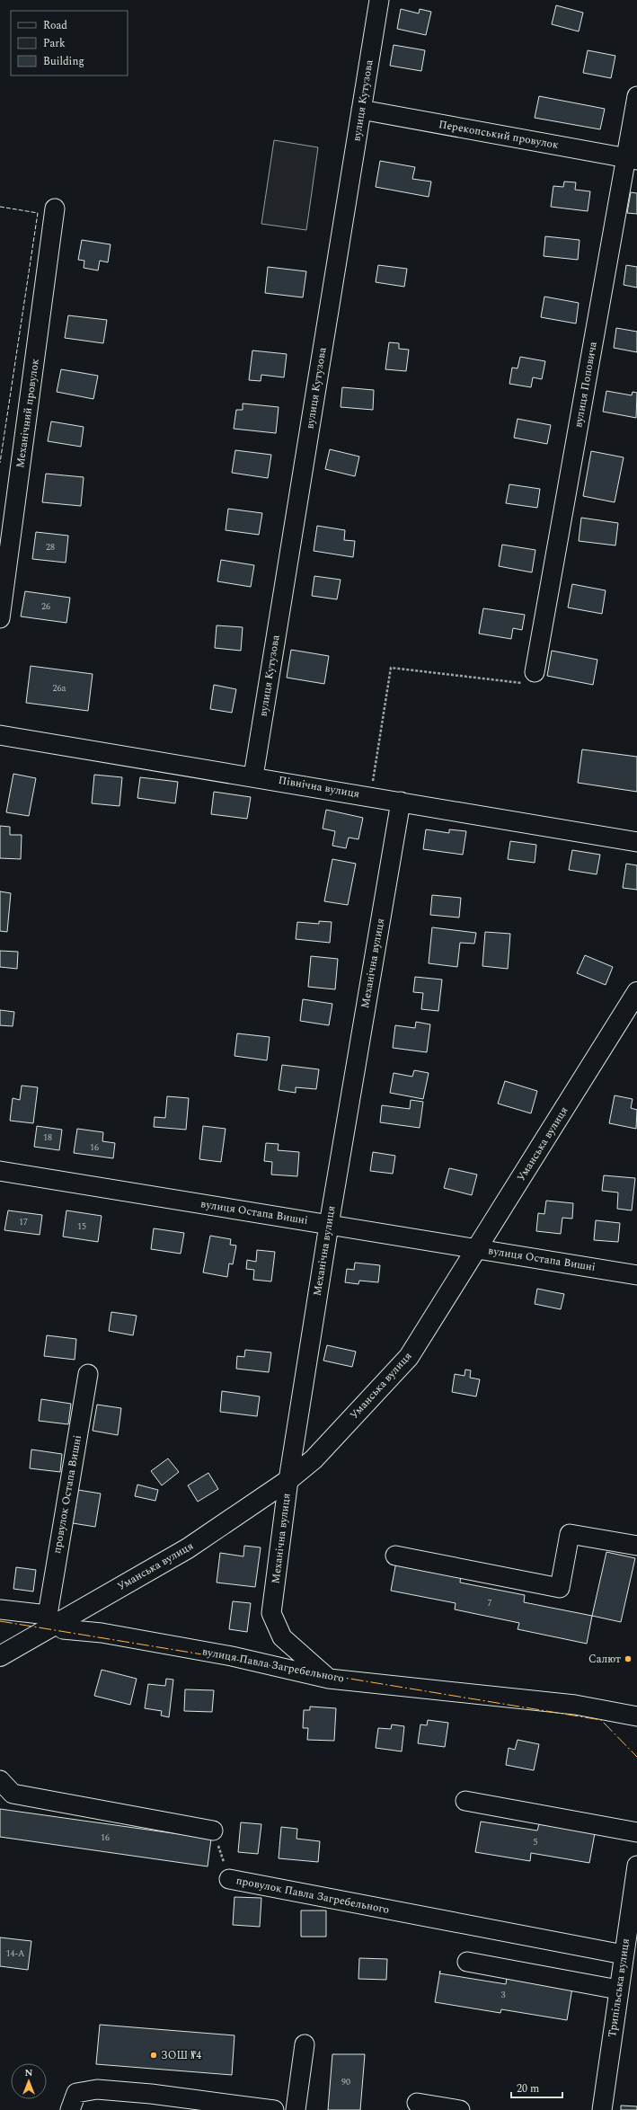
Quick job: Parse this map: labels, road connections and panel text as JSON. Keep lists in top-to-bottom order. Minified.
{"streets":{"main road":["Уманська вулиця"],"street":["вулиця Кутузова","Перекопський провулок","вулиця Поповича","Механічний провулок","Північна вулиця","Механічна вулиця","вулиця Остапа Вишні","провулок Остапа Вишні","вулиця Павла Загребельного","провулок Павла Загребельного","Трипільська вулиця"]},"crossings":[["вулиця Кутузова","Перекопський провулок"],["вулиця Кутузова","Північна вулиця"],["Перекопський провулок","вулиця Поповича"],["Північна вулиця","Механічна вулиця"],["Механічна вулиця","Уманська вулиця"],["Механічна вулиця","вулиця Остапа Вишні"],["Механічна вулиця","вулиця Павла Загребельного"],["Уманська вулиця","вулиця Остапа Вишні"],["Уманська вулиця","провулок Остапа Вишні"],["Уманська вулиця","вулиця Павла Загребельного"],["провулок Остапа Вишні","вулиця Павла Загребельного"],["провулок Павла Загребельного","Трипільська вулиця"]],"places":["Салют","ЗОШ №4"],"house_numbers":["28","26","26а","18","16","17","15","7","16","5","14-А","3","90"],"legend":["Road","Park","Building"],"scale_bar":"20 m","north":"top"}
